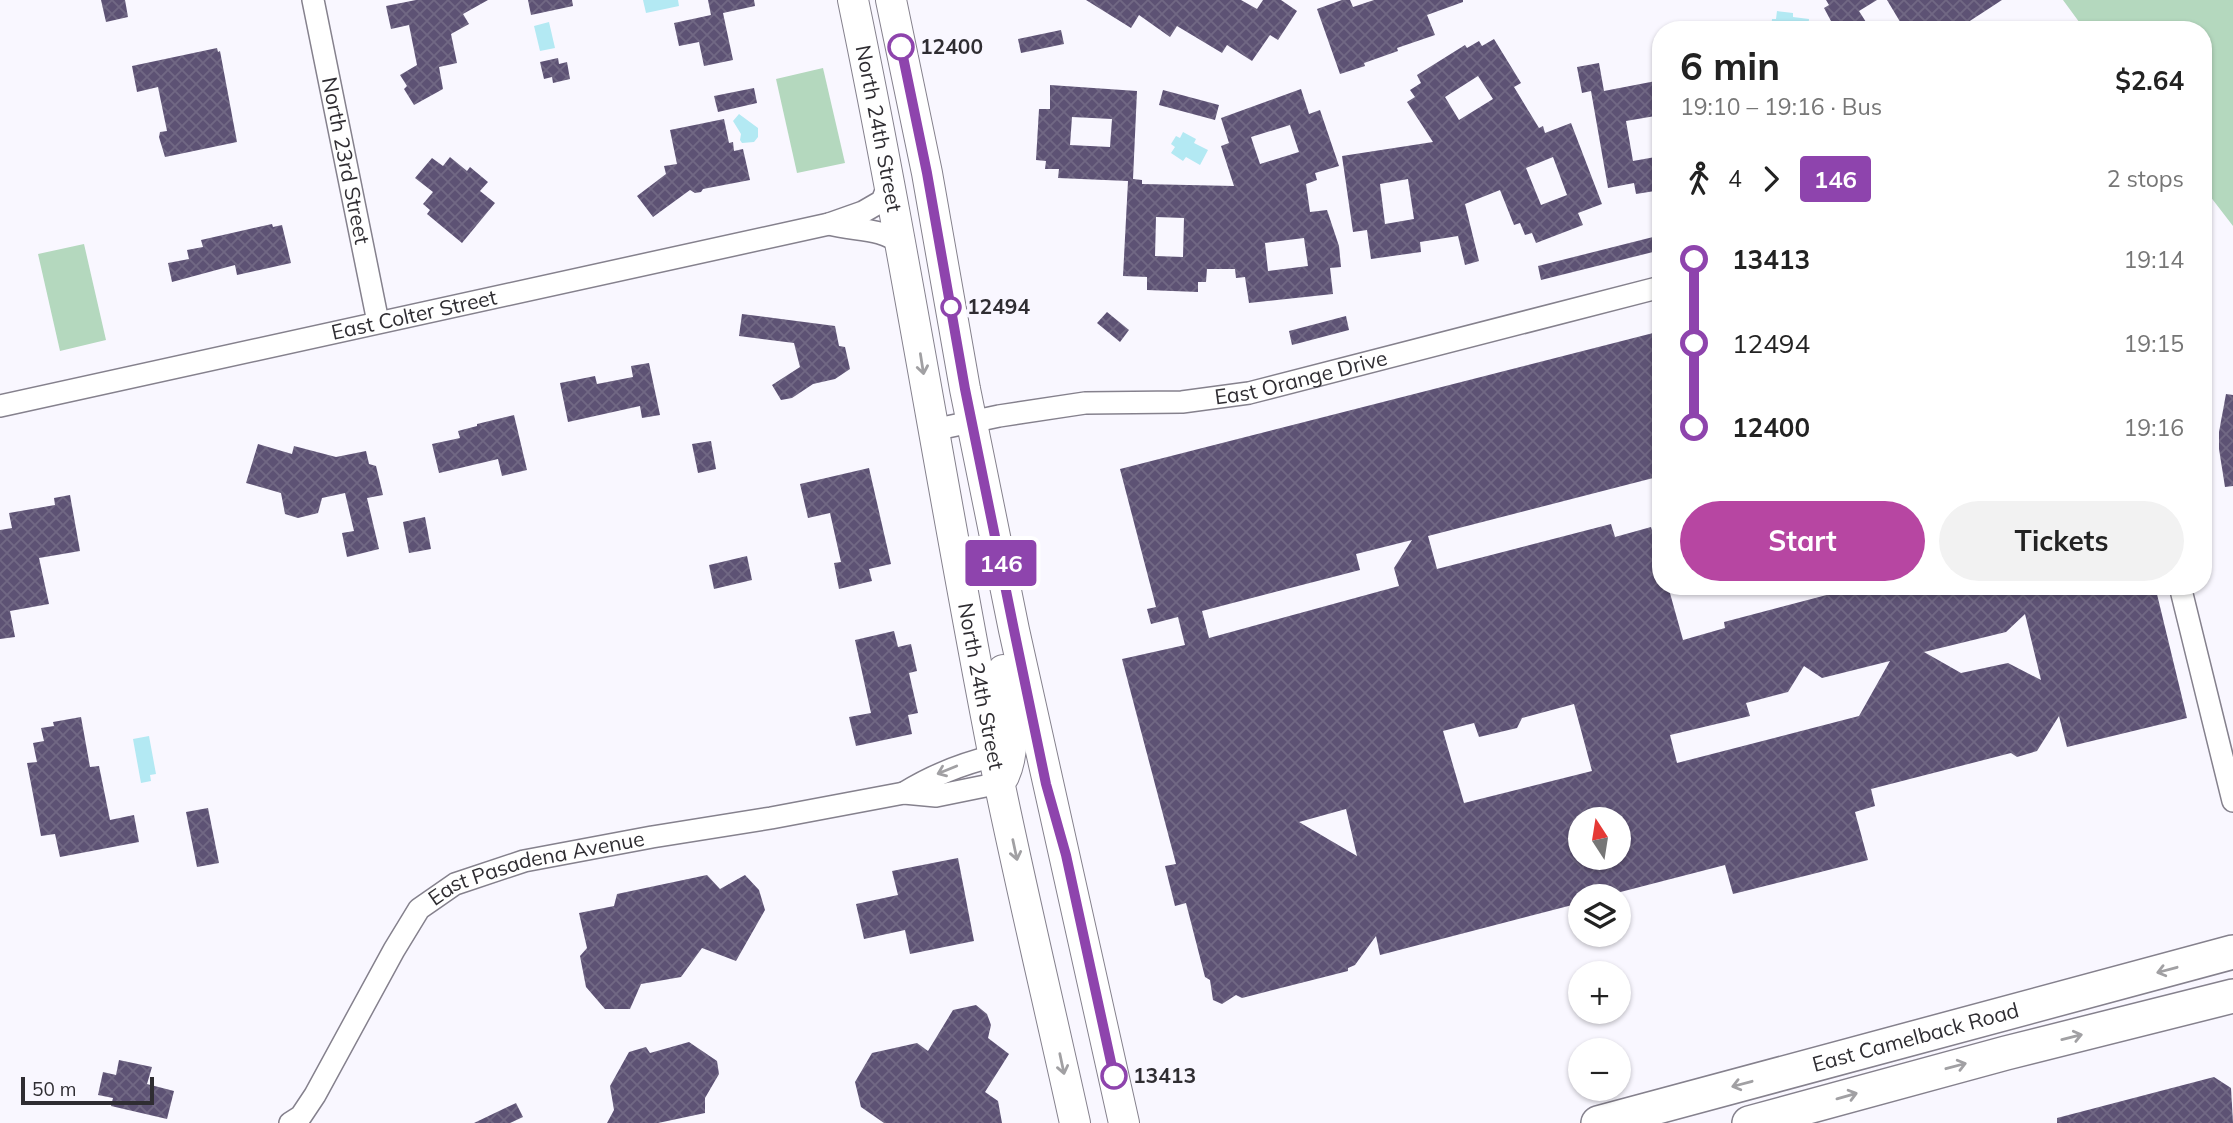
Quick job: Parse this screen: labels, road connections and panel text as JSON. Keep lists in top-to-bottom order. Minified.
{"streets":{"main road":["North 24th Street","East Camelback Road"],"street":["North 23rd Street","East Colter Street","East Orange Drive","East Pasadena Avenue"]},"crossings":[["North 24th Street","East Colter Street"],["North 24th Street","East Orange Drive"],["North 24th Street","East Pasadena Avenue"],["North 23rd Street","East Colter Street"]],"places":["12400","12494","13413"],"lines":["bus line 146"],"scale_bar":"50 m","north":"top","page":{"on_map":"146","heading":["6 min","19:10 – 19:16 · Bus","$2.64"],"legs":["4","146","2 stops"],"list":[{"name":"13413","value":"19:14"},{"name":"12494","value":"19:15"},{"name":"12400","value":"19:16"}],"buttons":["Start","Tickets"],"map_buttons":["+","−"],"scale":"50 m"}}
